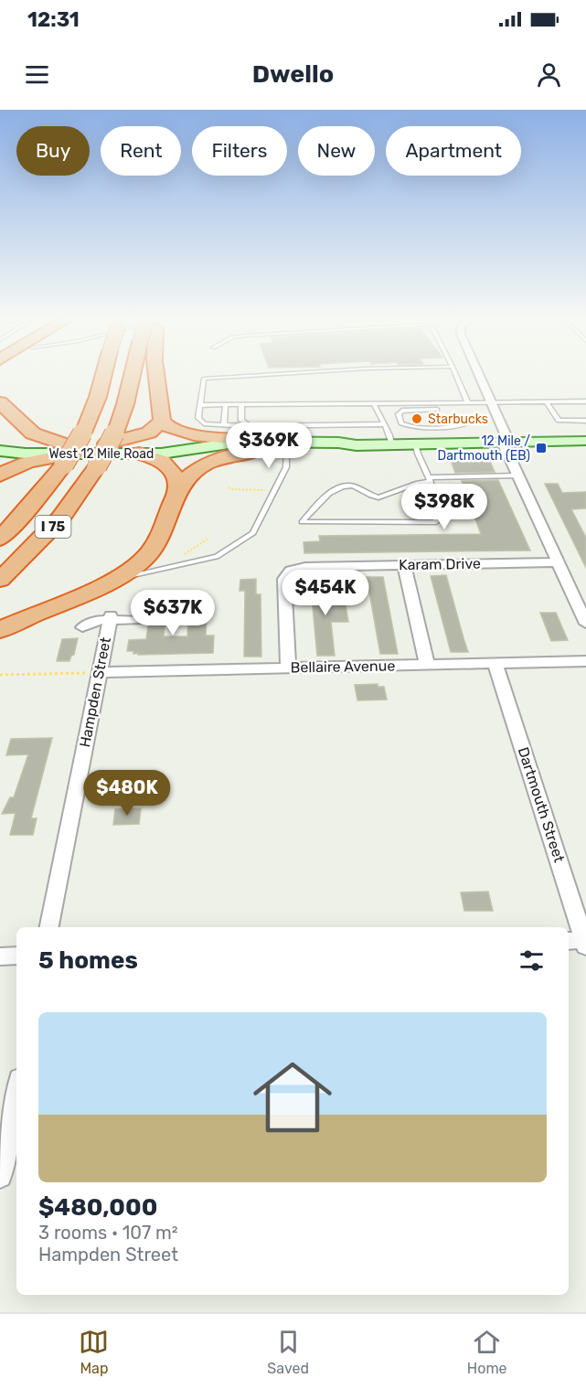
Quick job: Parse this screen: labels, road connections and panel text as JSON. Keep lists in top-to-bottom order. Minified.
{"streets":{"highway":["I 75"],"main road":["West 12 Mile Road"],"street":["Karam Drive","Bellaire Avenue","Hampden Street","Dartmouth Street"]},"crossings":[["West 12 Mile Road","I 75"],["Karam Drive","Bellaire Avenue"],["Bellaire Avenue","Hampden Street"],["Bellaire Avenue","Dartmouth Street"]],"places":{"other":["Starbucks"],"transit":["12 Mile / Dartmouth (EB)"]},"page":{"status":"12:31","header":"Dwello","chip":["Buy","Rent","Filters","New","Apartment"],"price":["$369K","$398K","$454K","$637K","$480K"],"heading":"5 homes","list":[{"name":"$480,000","note":"3 rooms · 107 m² · Hampden Street"}],"tabs":["Map","Saved","Home"]}}
